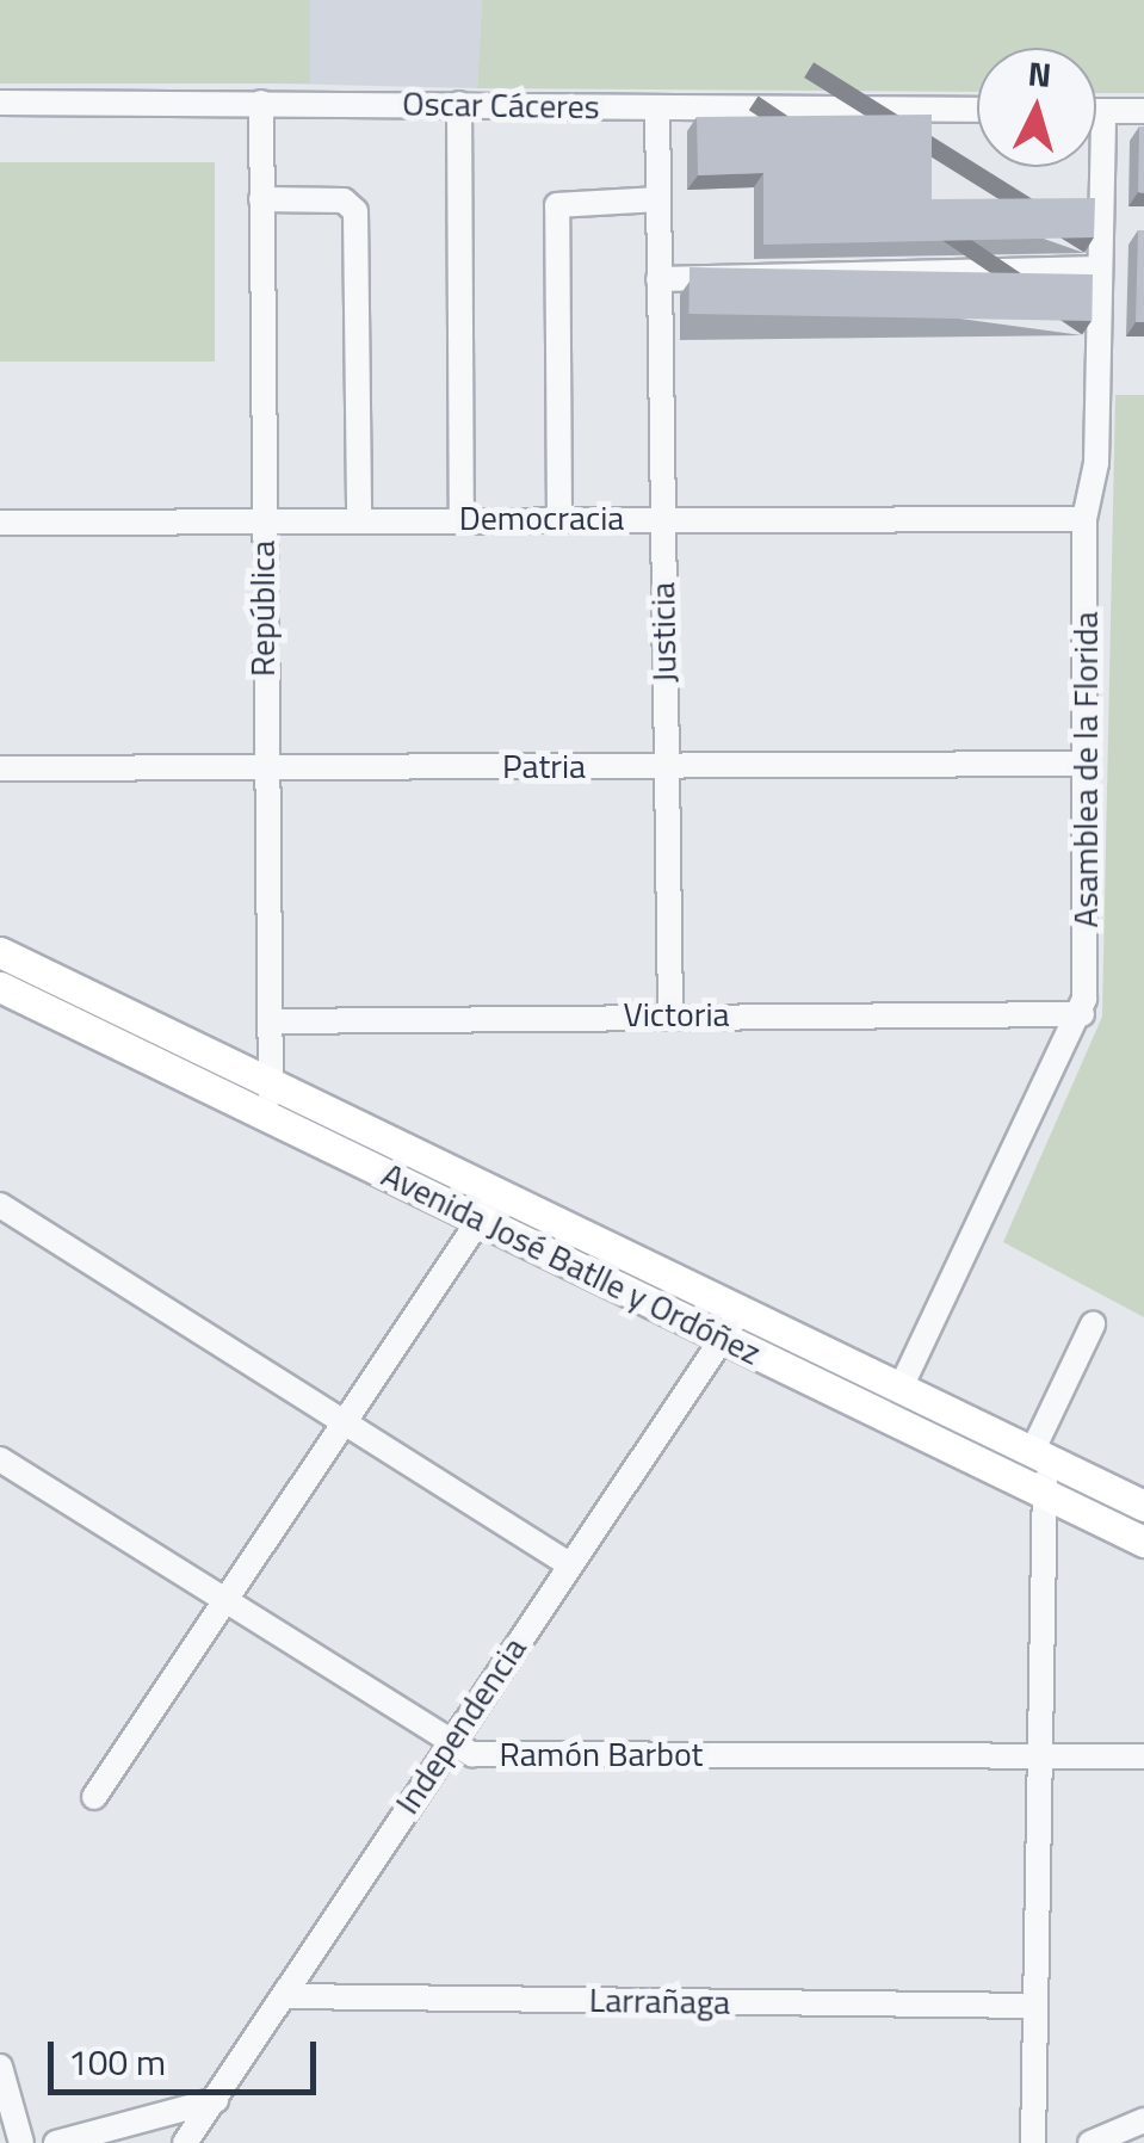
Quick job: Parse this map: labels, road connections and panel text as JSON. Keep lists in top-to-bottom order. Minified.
{"streets":{"main road":["Avenida José Batlle y Ordóñez"],"street":["Oscar Cáceres","Democracia","República","Justicia","Patria","Asamblea de la Florida","Victoria","Independencia","Ramón Barbot","Larrañaga"]},"crossings":[["Oscar Cáceres","República"],["Oscar Cáceres","Justicia"],["Democracia","República"],["Democracia","Justicia"],["Democracia","Asamblea de la Florida"],["República","Patria"],["República","Victoria"],["República","Avenida José Batlle y Ordóñez"],["Justicia","Patria"],["Justicia","Victoria"],["Patria","Asamblea de la Florida"],["Asamblea de la Florida","Victoria"],["Asamblea de la Florida","Avenida José Batlle y Ordóñez"],["Avenida José Batlle y Ordóñez","Independencia"],["Independencia","Ramón Barbot"],["Independencia","Larrañaga"]],"scale_bar":"100 m","north":"top"}
